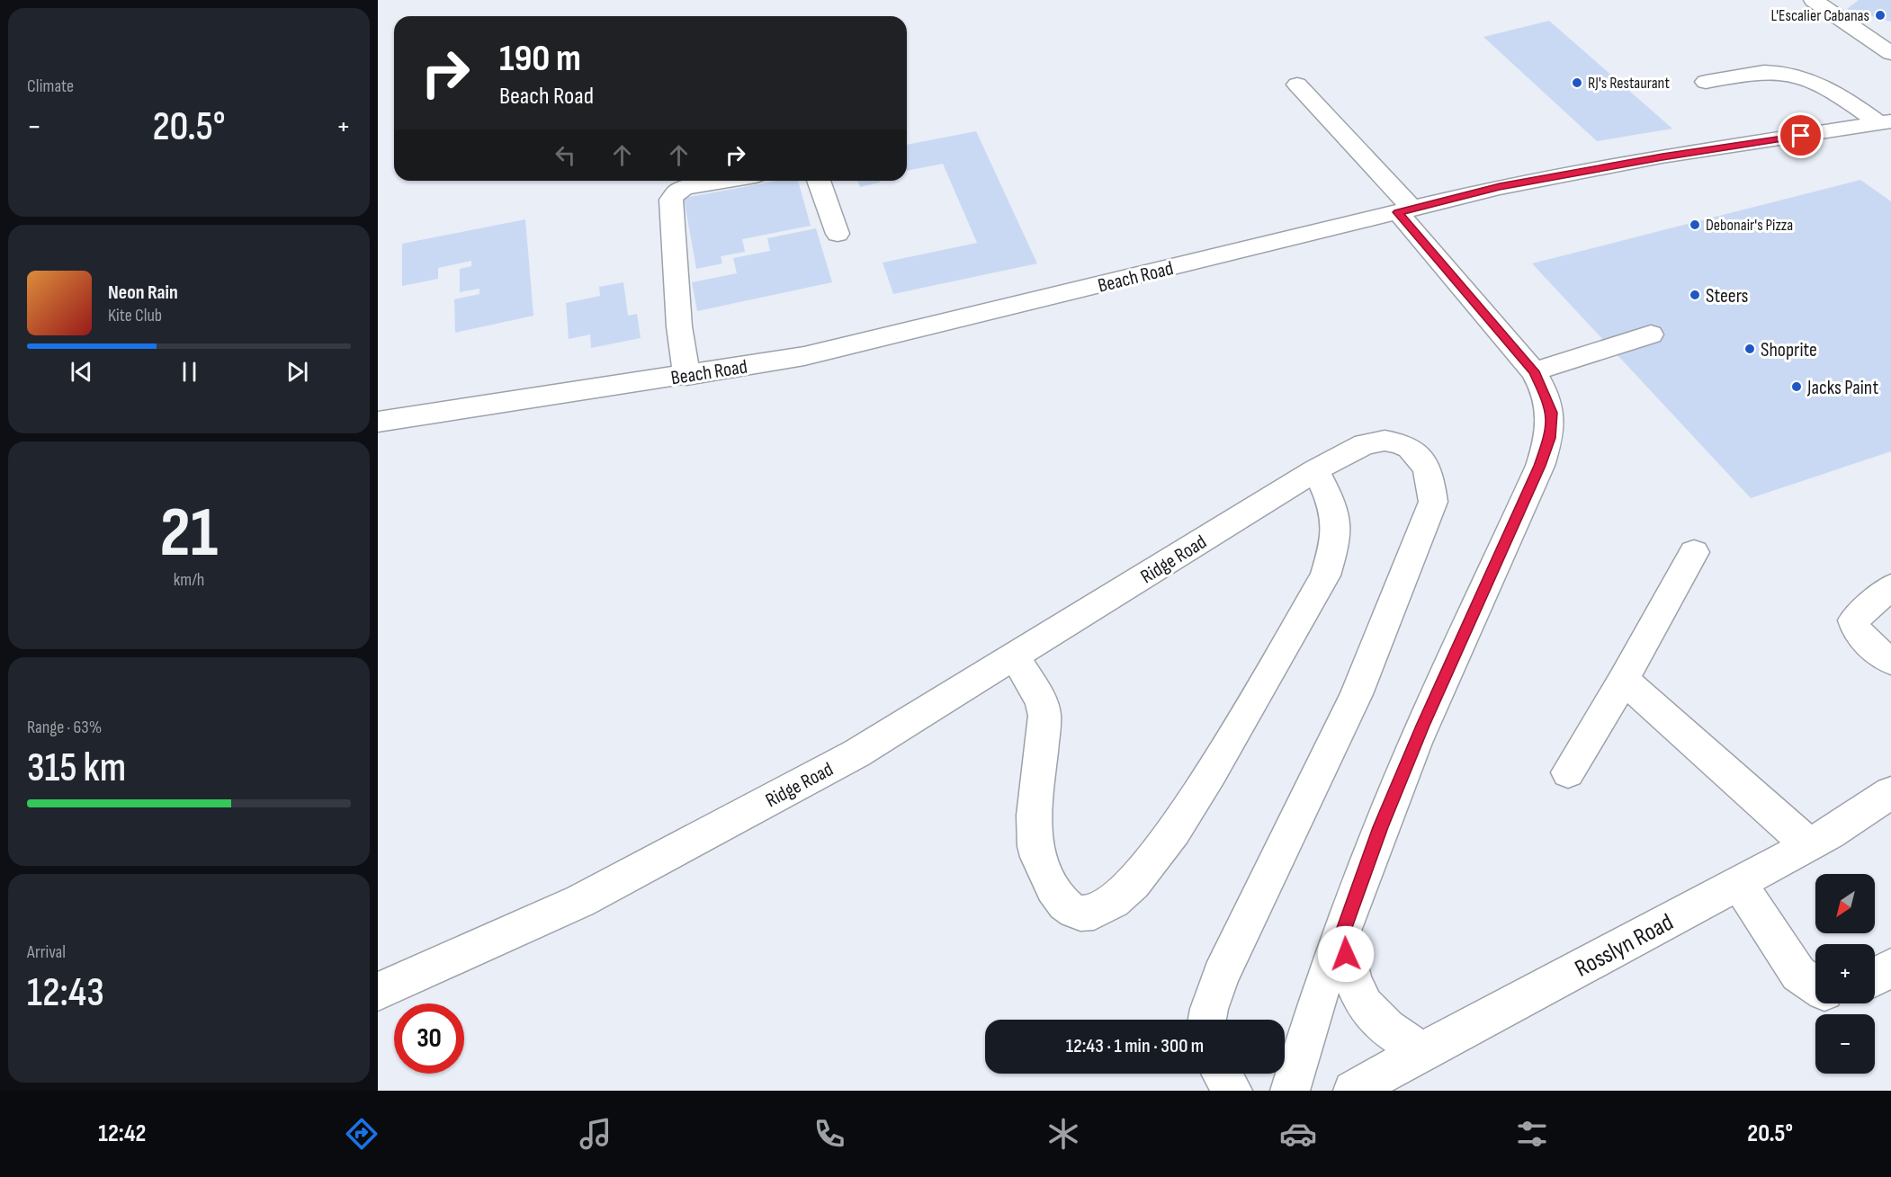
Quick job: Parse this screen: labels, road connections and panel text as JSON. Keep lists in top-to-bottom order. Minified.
{"streets":{"street":["Beach Road","Ridge Road","Rosslyn Road"]},"places":["L'Escalier Cabanas","RJ's Restaurant","Debonair's Pizza","Steers","Shoprite","Jacks Paint"],"north":"bottom left","page":{"tile":["Climate",["21","km/h"],["Range · 63%","315 km"],["Arrival","12:43"]],"turn":["190 m","Beach Road"],"heat":["−","20.5°","+"],"song":["Neon Rain","Kite Club"],"map_buttons":["+","−"],"limit":"30","trip":"12:43 · 1 min · 300 m","tabs":["12:42","20.5°"]}}
